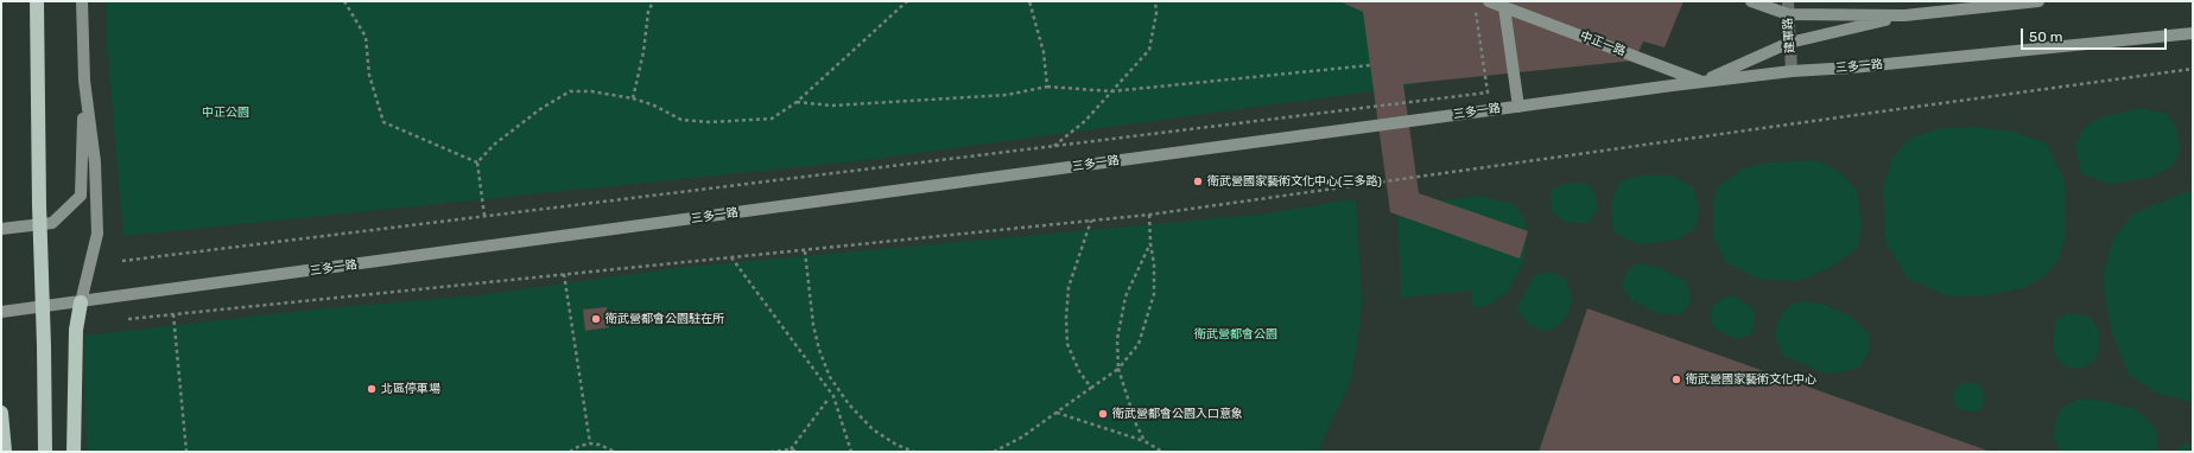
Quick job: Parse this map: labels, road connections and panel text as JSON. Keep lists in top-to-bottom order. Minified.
{"streets":{"street":["建軍路","中正一路","三多一路"]},"crossings":[["建軍路","三多一路"],["中正一路","三多一路"]],"parks":["中正公園","衛武營都會公園"],"places":["衛武營國家藝術文化中心(三多路)","衛武營都會公園駐在所","衛武營國家藝術文化中心","北區停車場","衛武營都會公園入口意象"],"scale_bar":"50 m"}
